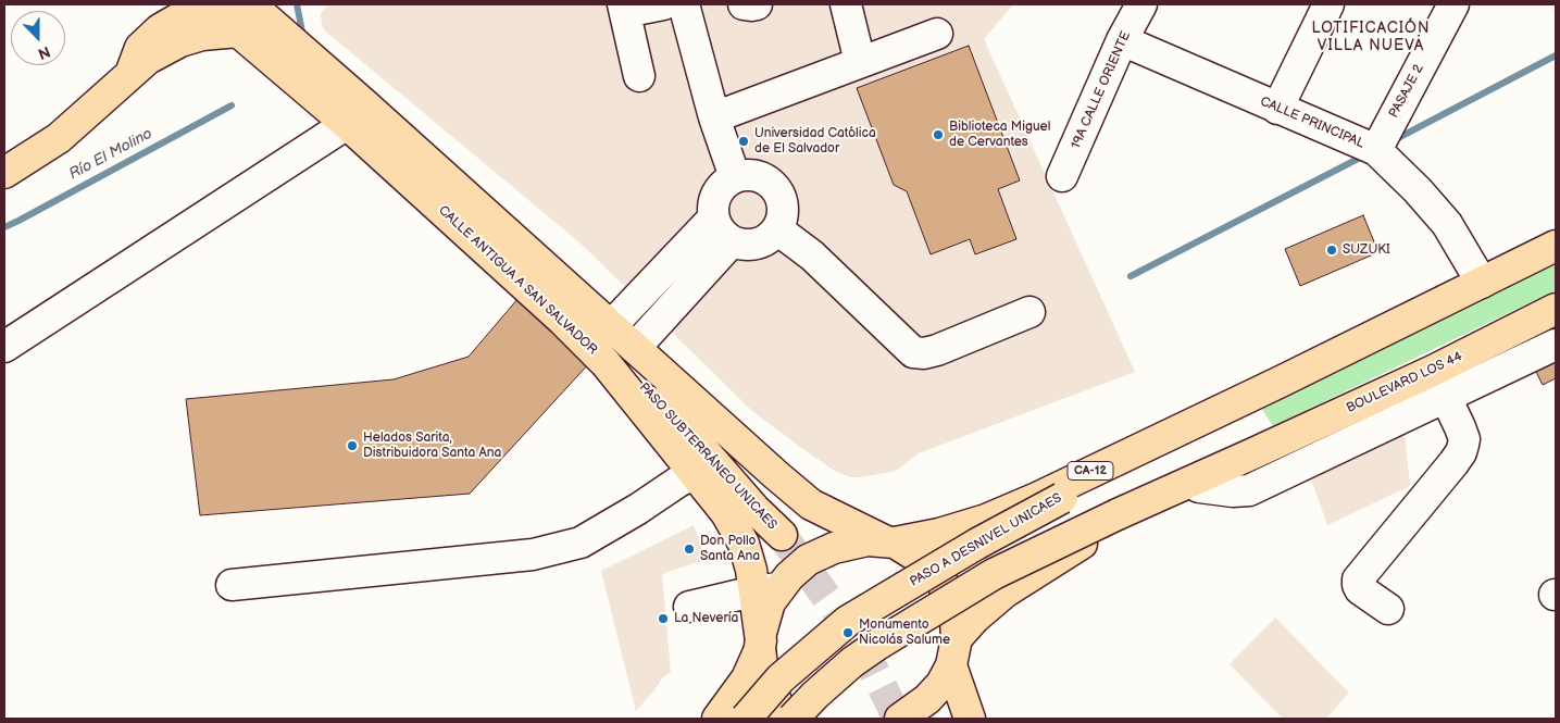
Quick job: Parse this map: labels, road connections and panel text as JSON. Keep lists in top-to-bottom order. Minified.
{"streets":{"main road":["CALLE ANTIGUA A SAN SALVADOR","BOULEVARD LOS 44","PASO SUBTERRÁNEO UNICAES","CA-12","PASO A DESNIVEL UNICAES"],"street":["19A CALLE ORIENTE","PASAJE 2","CALLE PRINCIPAL"]},"crossings":[["19A CALLE ORIENTE","CALLE PRINCIPAL"],["PASAJE 2","CALLE PRINCIPAL"],["CALLE PRINCIPAL","CA-12"],["CALLE ANTIGUA A SAN SALVADOR","PASO SUBTERRÁNEO UNICAES"],["CALLE ANTIGUA A SAN SALVADOR","CA-12"],["CA-12","PASO A DESNIVEL UNICAES"]],"districts":["LOTIFICACIÓN VILLA NUEVA"],"water":["Río El Molino"],"places":["Biblioteca Miguel de Cervantes","Universidad Católica de El Salvador","SUZUKI","Helados Sarita, Distribuidora Santa Ana","Don Pollo Santa Ana","La Nevería","Monumento Nicolás Salume"],"north":"bottom"}
